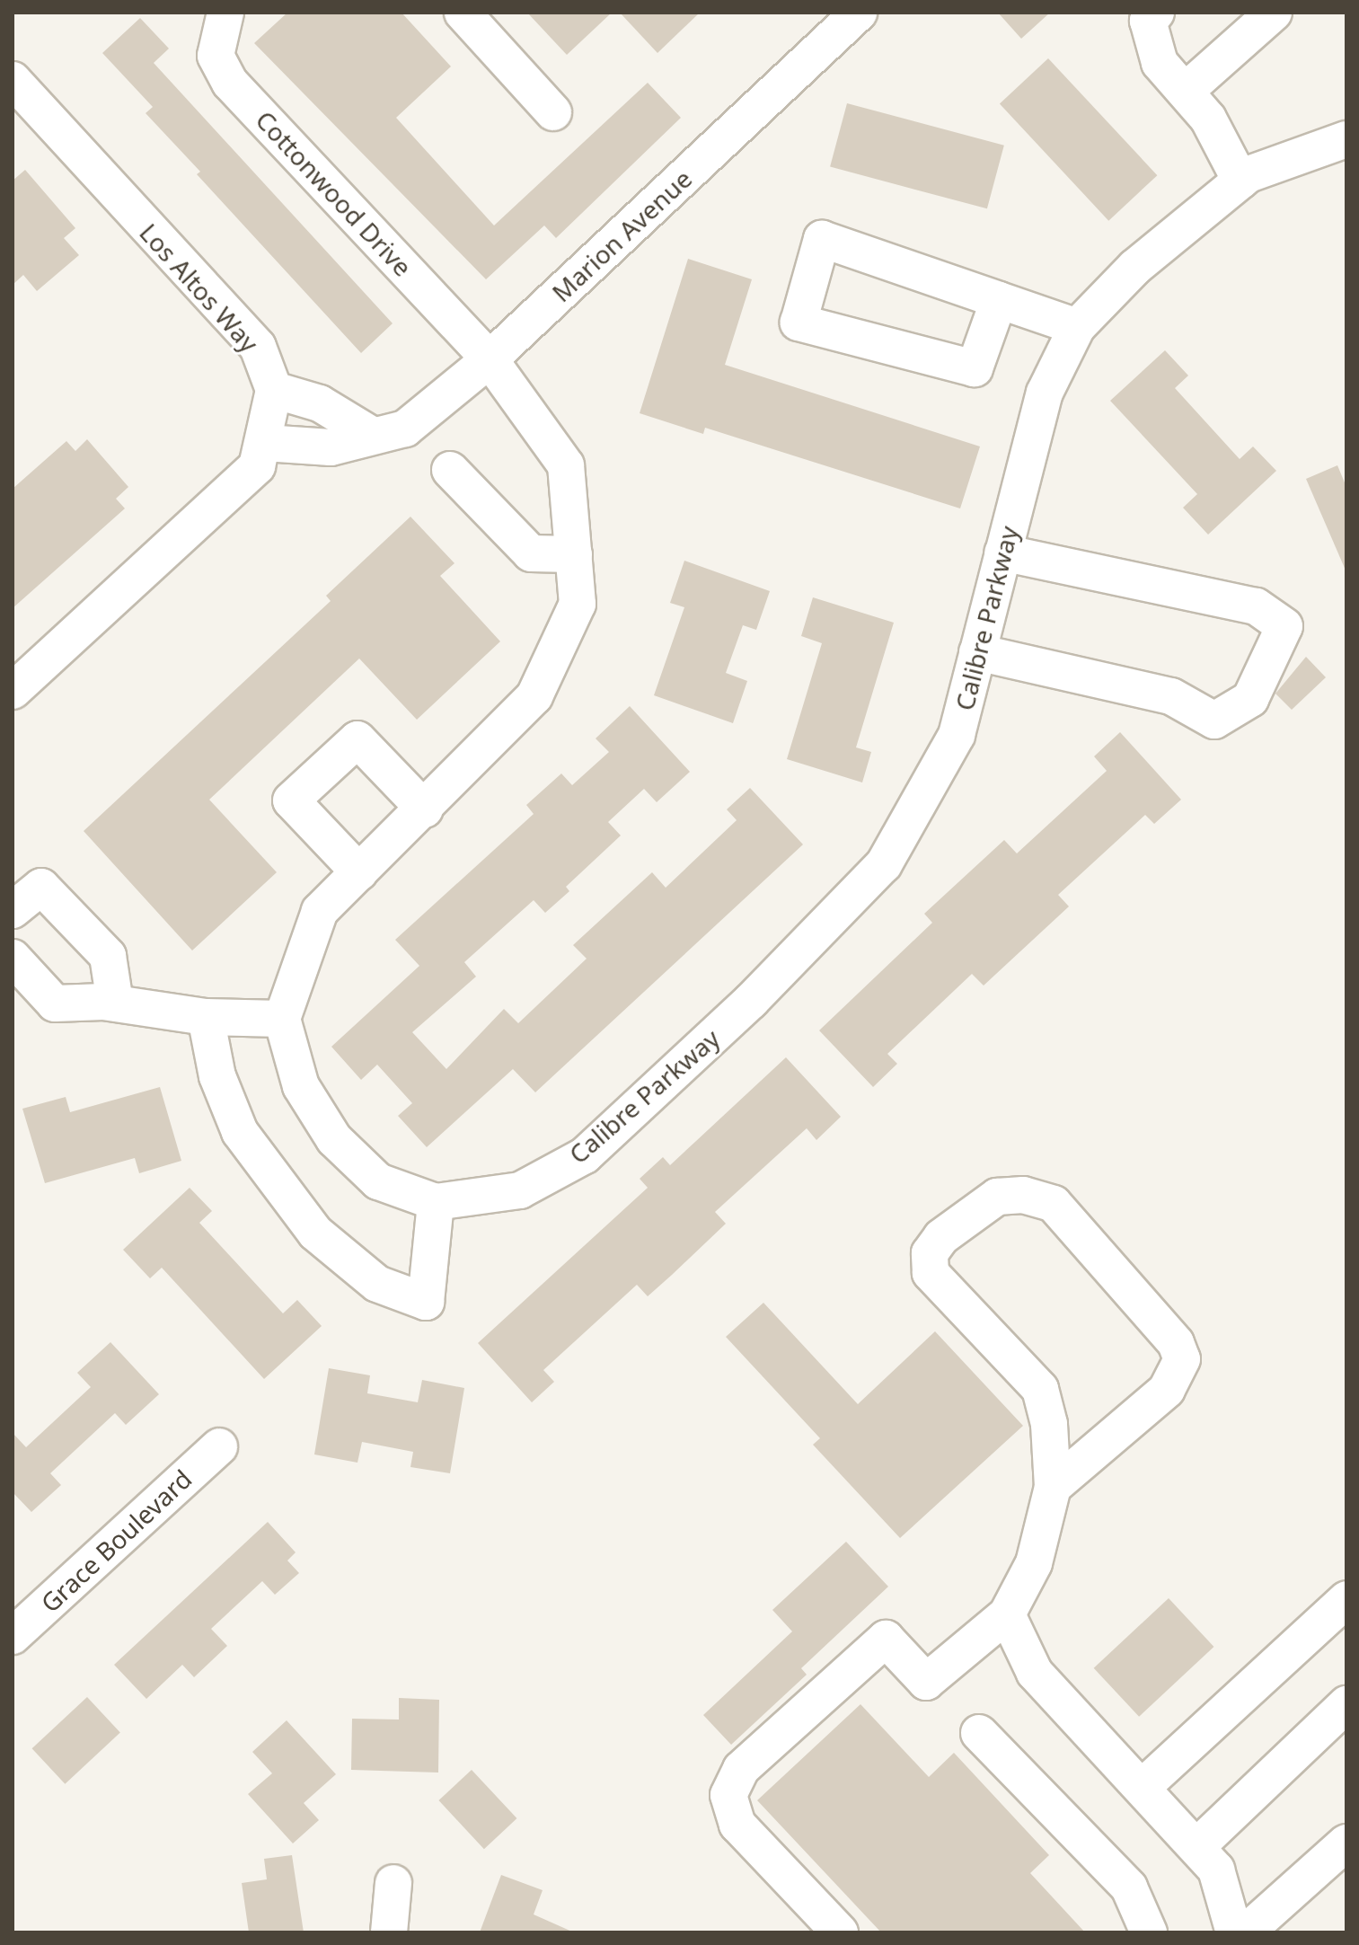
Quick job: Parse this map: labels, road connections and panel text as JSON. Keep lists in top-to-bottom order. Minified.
{"streets":{"street":["Cottonwood Drive","Marion Avenue","Los Altos Way","Calibre Parkway","Grace Boulevard"]},"crossings":[["Cottonwood Drive","Marion Avenue"]]}
